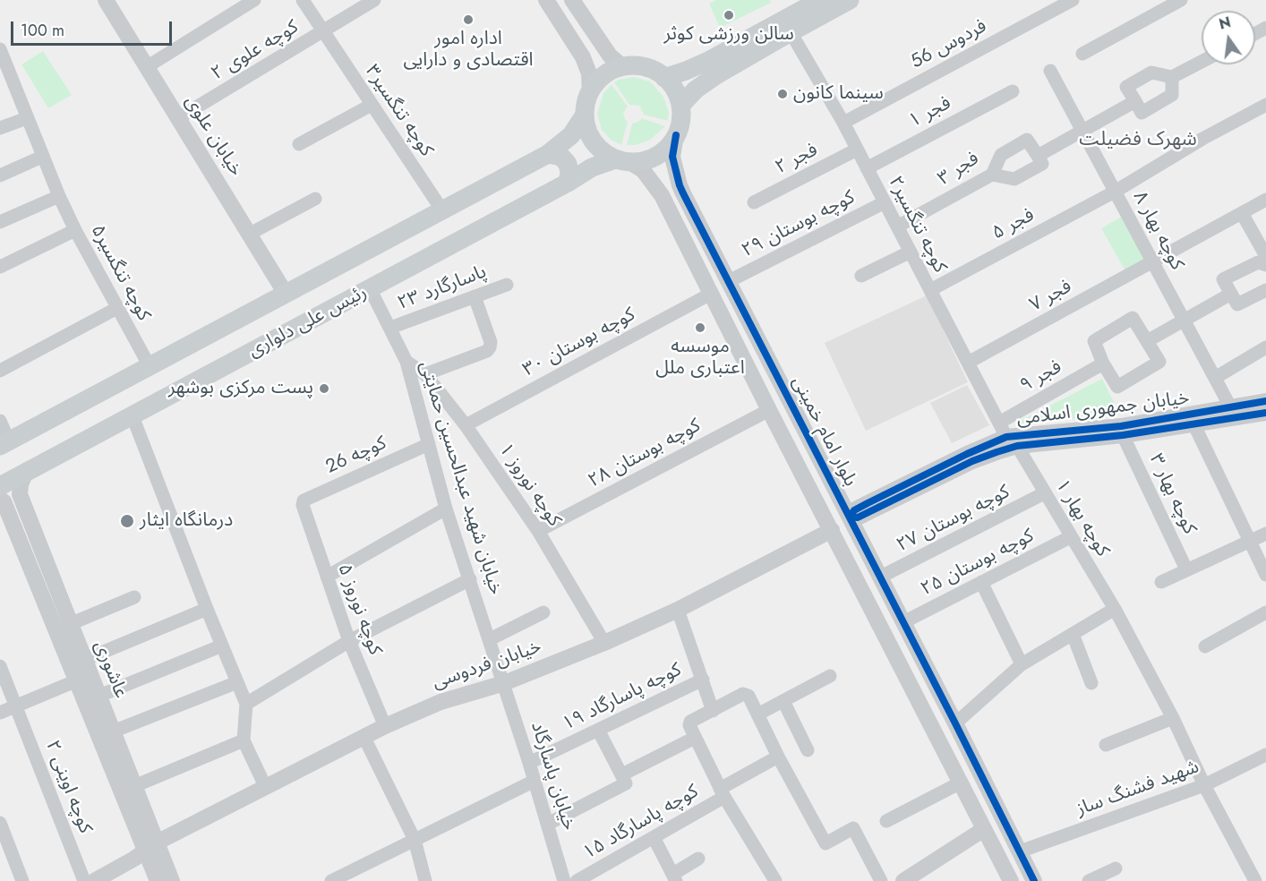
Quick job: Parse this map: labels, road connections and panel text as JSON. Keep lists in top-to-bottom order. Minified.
{"streets":{"main road":["رئیس علی دلواری"],"street":["فردوس 56","کوچه علوی ۲","کوچه تنگسیر۳","فجر ۱","خیابان علوی","فجر ۲","فجر ۳","کوچه بوستان ۲۹","کوچه تنگسیر۲","فجر ۵","کوچه بهار ۸","کوچه تنگسیر۵","پاسارگارد ۲۳","فجر ۷","کوچه بوستان ۳۰","فجر ۹","خیابان جمهوری اسلامی","بلوار امام خمینی","کوچه بوستان ۲۸","کوچه 26","خیابان شهید عبدالحسین حمایتی","کوچه نوروز ۱","کوچه بهار ۳","کوچه بهار ۱","کوچه بوستان ۲۷","کوچه بوستان ۲۵","کوچه نوروز ۵","خیابان فردوسی","عاشوری","کوچه پاسارگاد ۱۹","خیابان پاسارگاد","کوچه اوینی ۲","شهید فشنگ ساز","کوچه پاسارگاد ۱۵"]},"crossings":[["فردوس 56","کوچه تنگسیر۲"],["کوچه علوی ۲","کوچه تنگسیر۳"],["کوچه علوی ۲","خیابان علوی"],["کوچه تنگسیر۳","رئیس علی دلواری"],["فجر ۱","کوچه تنگسیر۲"],["خیابان علوی","رئیس علی دلواری"],["فجر ۲","کوچه تنگسیر۲"],["فجر ۳","کوچه تنگسیر۲"],["کوچه بوستان ۲۹","کوچه تنگسیر۲"],["کوچه بوستان ۲۹","بلوار امام خمینی"],["کوچه تنگسیر۲","فجر ۵"],["کوچه تنگسیر۲","فجر ۷"],["کوچه تنگسیر۲","فجر ۹"],["کوچه تنگسیر۲","خیابان جمهوری اسلامی"],["کوچه تنگسیر۲","کوچه بهار ۱"],["فجر ۵","کوچه بهار ۸"],["کوچه بهار ۸","فجر ۷"],["کوچه بهار ۸","خیابان جمهوری اسلامی"],["کوچه تنگسیر۵","رئیس علی دلواری"],["پاسارگارد ۲۳","خیابان شهید عبدالحسین حمایتی"],["رئیس علی دلواری","بلوار امام خمینی"],["رئیس علی دلواری","خیابان شهید عبدالحسین حمایتی"],["رئیس علی دلواری","عاشوری"],["کوچه بوستان ۳۰","بلوار امام خمینی"],["کوچه بوستان ۳۰","کوچه نوروز ۱"],["فجر ۹","خیابان جمهوری اسلامی"],["فجر ۹","کوچه بهار ۱"],["خیابان جمهوری اسلامی","بلوار امام خمینی"],["خیابان جمهوری اسلامی","کوچه بهار ۳"],["خیابان جمهوری اسلامی","کوچه بهار ۱"],["بلوار امام خمینی","کوچه بوستان ۲۸"],["بلوار امام خمینی","کوچه بوستان ۲۷"],["بلوار امام خمینی","کوچه بوستان ۲۵"],["بلوار امام خمینی","خیابان فردوسی"],["بلوار امام خمینی","شهید فشنگ ساز"],["کوچه بوستان ۲۸","کوچه نوروز ۱"],["کوچه 26","خیابان شهید عبدالحسین حمایتی"],["کوچه 26","کوچه نوروز ۵"],["خیابان شهید عبدالحسین حمایتی","کوچه نوروز ۱"],["خیابان شهید عبدالحسین حمایتی","خیابان فردوسی"],["خیابان شهید عبدالحسین حمایتی","خیابان پاسارگاد"],["کوچه نوروز ۱","خیابان فردوسی"],["کوچه بهار ۱","کوچه بوستان ۲۷"],["کوچه بهار ۱","کوچه بوستان ۲۵"],["کوچه بهار ۱","شهید فشنگ ساز"],["کوچه نوروز ۵","خیابان فردوسی"],["خیابان فردوسی","عاشوری"],["خیابان فردوسی","خیابان پاسارگاد"],["کوچه پاسارگاد ۱۹","خیابان پاسارگاد"]],"districts":["شهرک فضیلت"],"places":["سالن ورزشی کوثر","اداره امور اقتصادی و دارایی","سینما کانون","موسسه اعتباری ملل","پست مرکزی بوشهر","درمانگاه ایثار"],"scale_bar":"100 m","north":"top"}
